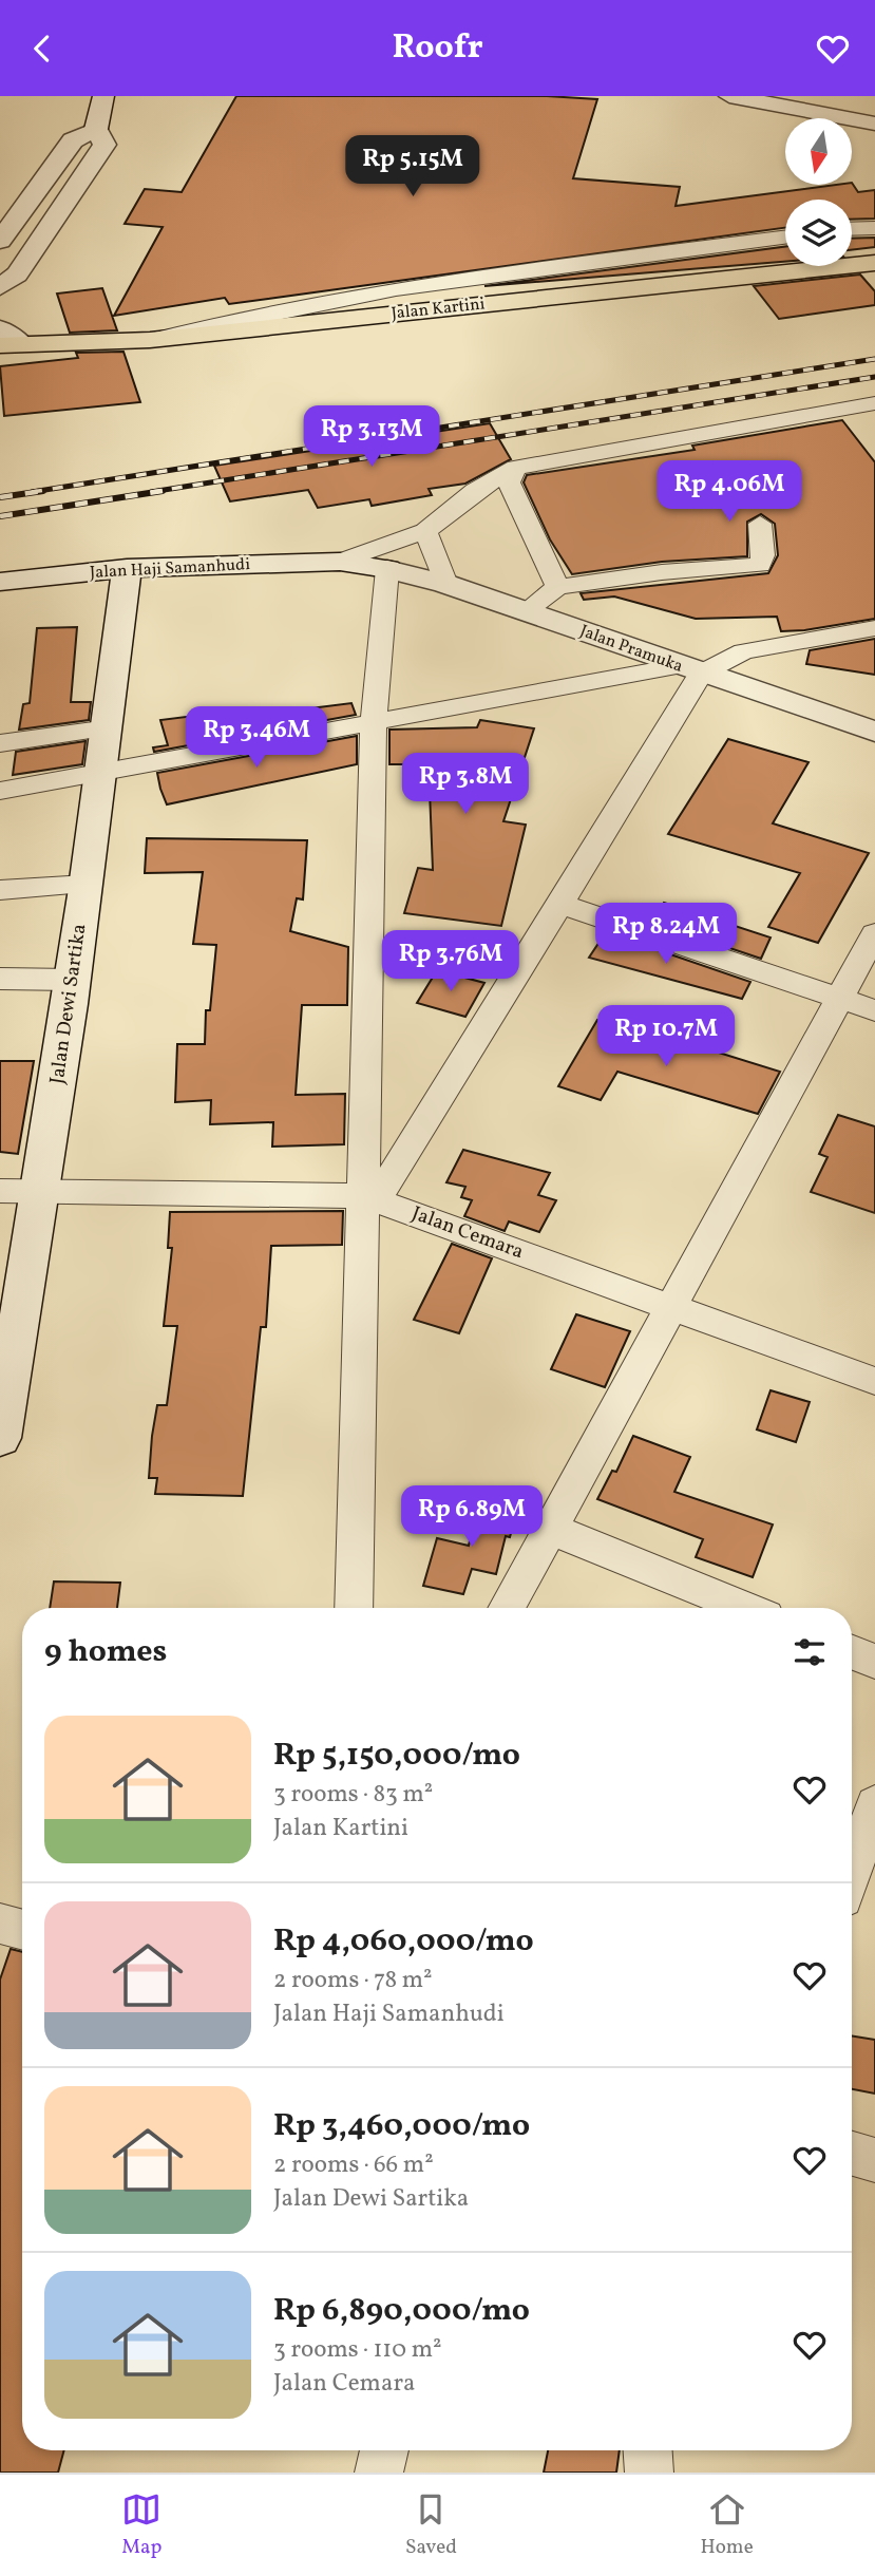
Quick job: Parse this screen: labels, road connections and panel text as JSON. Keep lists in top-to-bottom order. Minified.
{"streets":{"highway":["Jalan Kartini"],"main road":["Jalan Haji Samanhudi","Jalan Pramuka","Jalan Dewi Sartika"],"street":["Jalan Cemara"]},"crossings":[["Jalan Haji Samanhudi","Jalan Pramuka"],["Jalan Haji Samanhudi","Jalan Dewi Sartika"],["Jalan Dewi Sartika","Jalan Cemara"]],"north":"bottom","page":{"header":"Roofr","price":["Rp 5.15M","Rp 3.13M","Rp 4.06M","Rp 3.46M","Rp 3.8M","Rp 8.24M","Rp 3.76M","Rp 10.7M","Rp 6.89M"],"heading":"9 homes","list":[{"name":"Rp 5,150,000/mo","note":"3 rooms · 83 m² · Jalan Kartini"},{"name":"Rp 4,060,000/mo","note":"2 rooms · 78 m² · Jalan Haji Samanhudi"},{"name":"Rp 3,460,000/mo","note":"2 rooms · 66 m² · Jalan Dewi Sartika"},{"name":"Rp 6,890,000/mo","note":"3 rooms · 110 m² · Jalan Cemara"}],"tabs":["Map","Saved","Home"]}}
